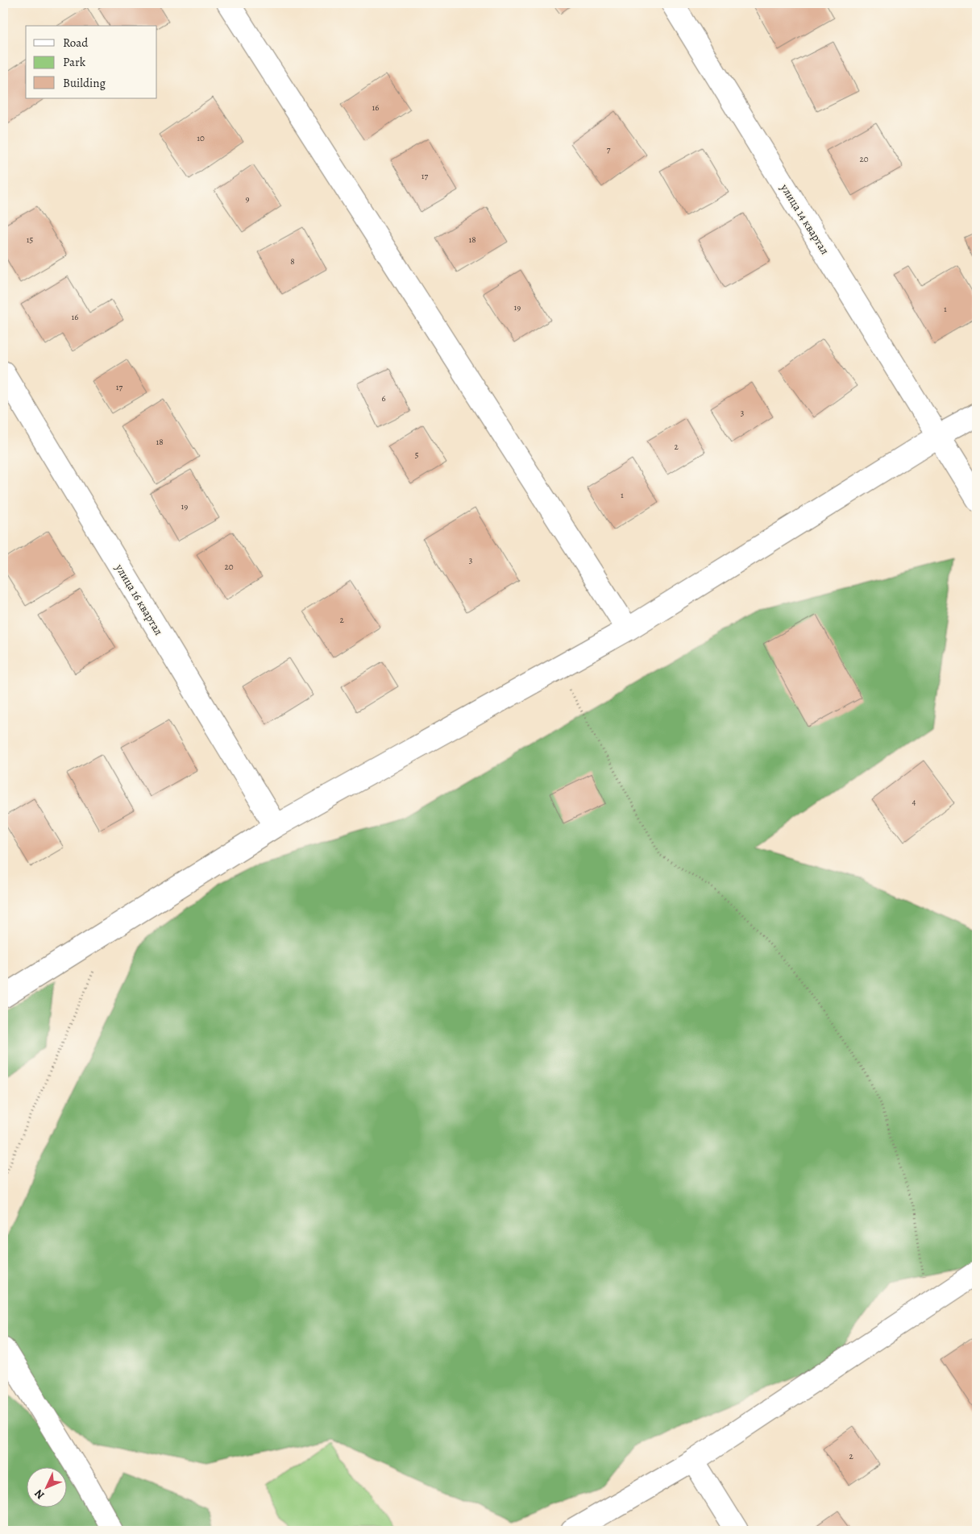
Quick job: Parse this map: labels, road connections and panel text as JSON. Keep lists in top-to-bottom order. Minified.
{"streets":{"street":["улица 14 квартал","улица 16 квартал"]},"house_numbers":["16","10","7","20","17","9","15","18","8","19","1","16","17","6","3","18","2","5","1","19","3","20","2","4","2"],"legend":["Road","Park","Building"],"north":"bottom left"}
